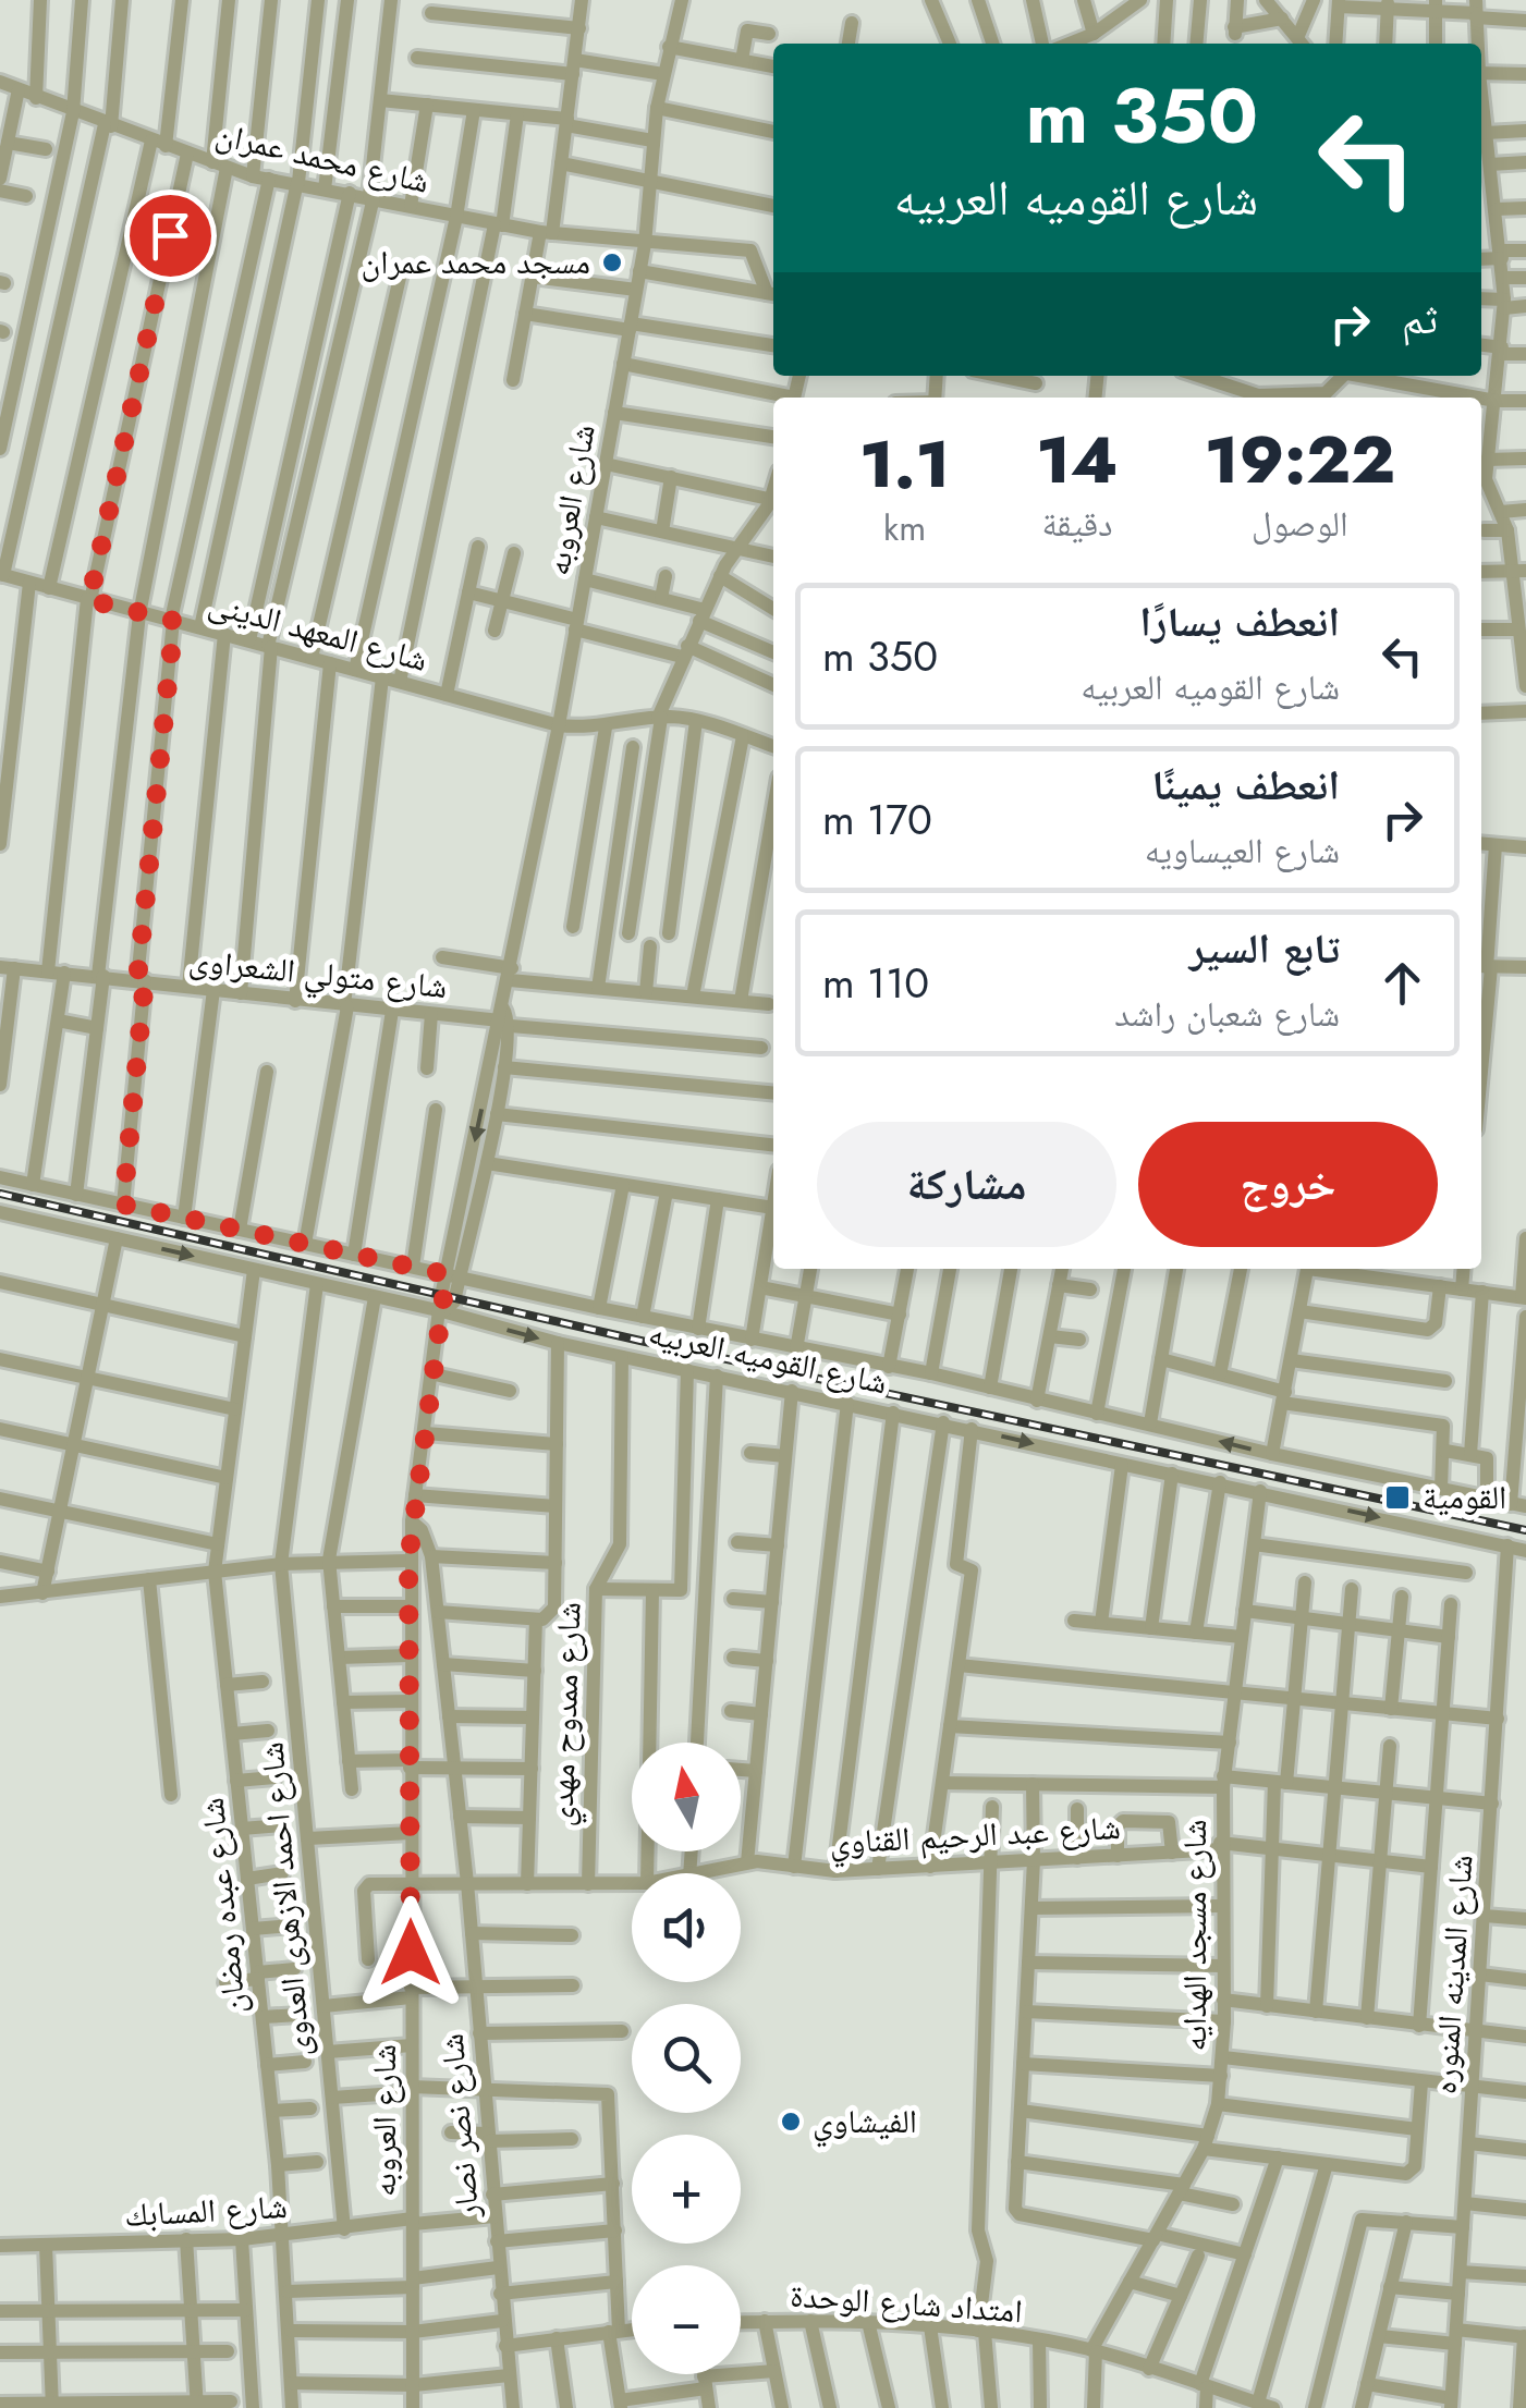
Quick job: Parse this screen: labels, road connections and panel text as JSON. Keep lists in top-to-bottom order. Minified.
{"streets":{"street":["شارع محمد عمران","شارع العروبه","شارع المعهد الدينى","شارع متولي الشعراوى","شارع القوميه العربيه","شارع ممدوح مهدي","شارع عبد الرحيم القناوي","شارع احمد الازهرى العدوى","شارع عبده رمضان","شارع مسجد الهدايه","شارع المدينه المنوره","شارع نصر نصار","شارع المسابك","امتداد شارع الوحدة"]},"crossings":[["شارع محمد عمران","شارع العروبه"],["شارع العروبه","شارع المعهد الدينى"],["شارع العروبه","شارع متولي الشعراوى"],["شارع العروبه","شارع القوميه العربيه"],["شارع العروبه","شارع عبد الرحيم القناوي"],["شارع العروبه","شارع نصر نصار"],["شارع العروبه","شارع المسابك"],["شارع القوميه العربيه","شارع ممدوح مهدي"],["شارع القوميه العربيه","شارع احمد الازهرى العدوى"],["شارع القوميه العربيه","شارع عبده رمضان"],["شارع القوميه العربيه","شارع مسجد الهدايه"],["شارع القوميه العربيه","شارع المدينه المنوره"],["شارع ممدوح مهدي","شارع عبد الرحيم القناوي"],["شارع عبد الرحيم القناوي","شارع مسجد الهدايه"],["شارع عبد الرحيم القناوي","شارع نصر نصار"],["شارع احمد الازهرى العدوى","شارع المسابك"],["شارع عبده رمضان","شارع المسابك"],["شارع مسجد الهدايه","امتداد شارع الوحدة"],["شارع نصر نصار","شارع المسابك"]],"places":{"other":["مسجد محمد عمران","الفيشاوي"],"transit":["القومية"]},"north":"top","page":{"turn":["350 m","شارع القوميه العربيه"],"then":"ثم","eta":["19:22","الوصول","14","دقيقة","1.1","km"],"list":[{"name":"انعطف يسارًا","note":"شارع القوميه العربيه","value":"350 m"},{"name":"انعطف يمينًا","note":"شارع العيساويه","value":"170 m"},{"name":"تابع السير","note":"شارع شعبان راشد","value":"110 m"}],"buttons":["خروج","مشاركة"],"map_buttons":["+","−"]}}
